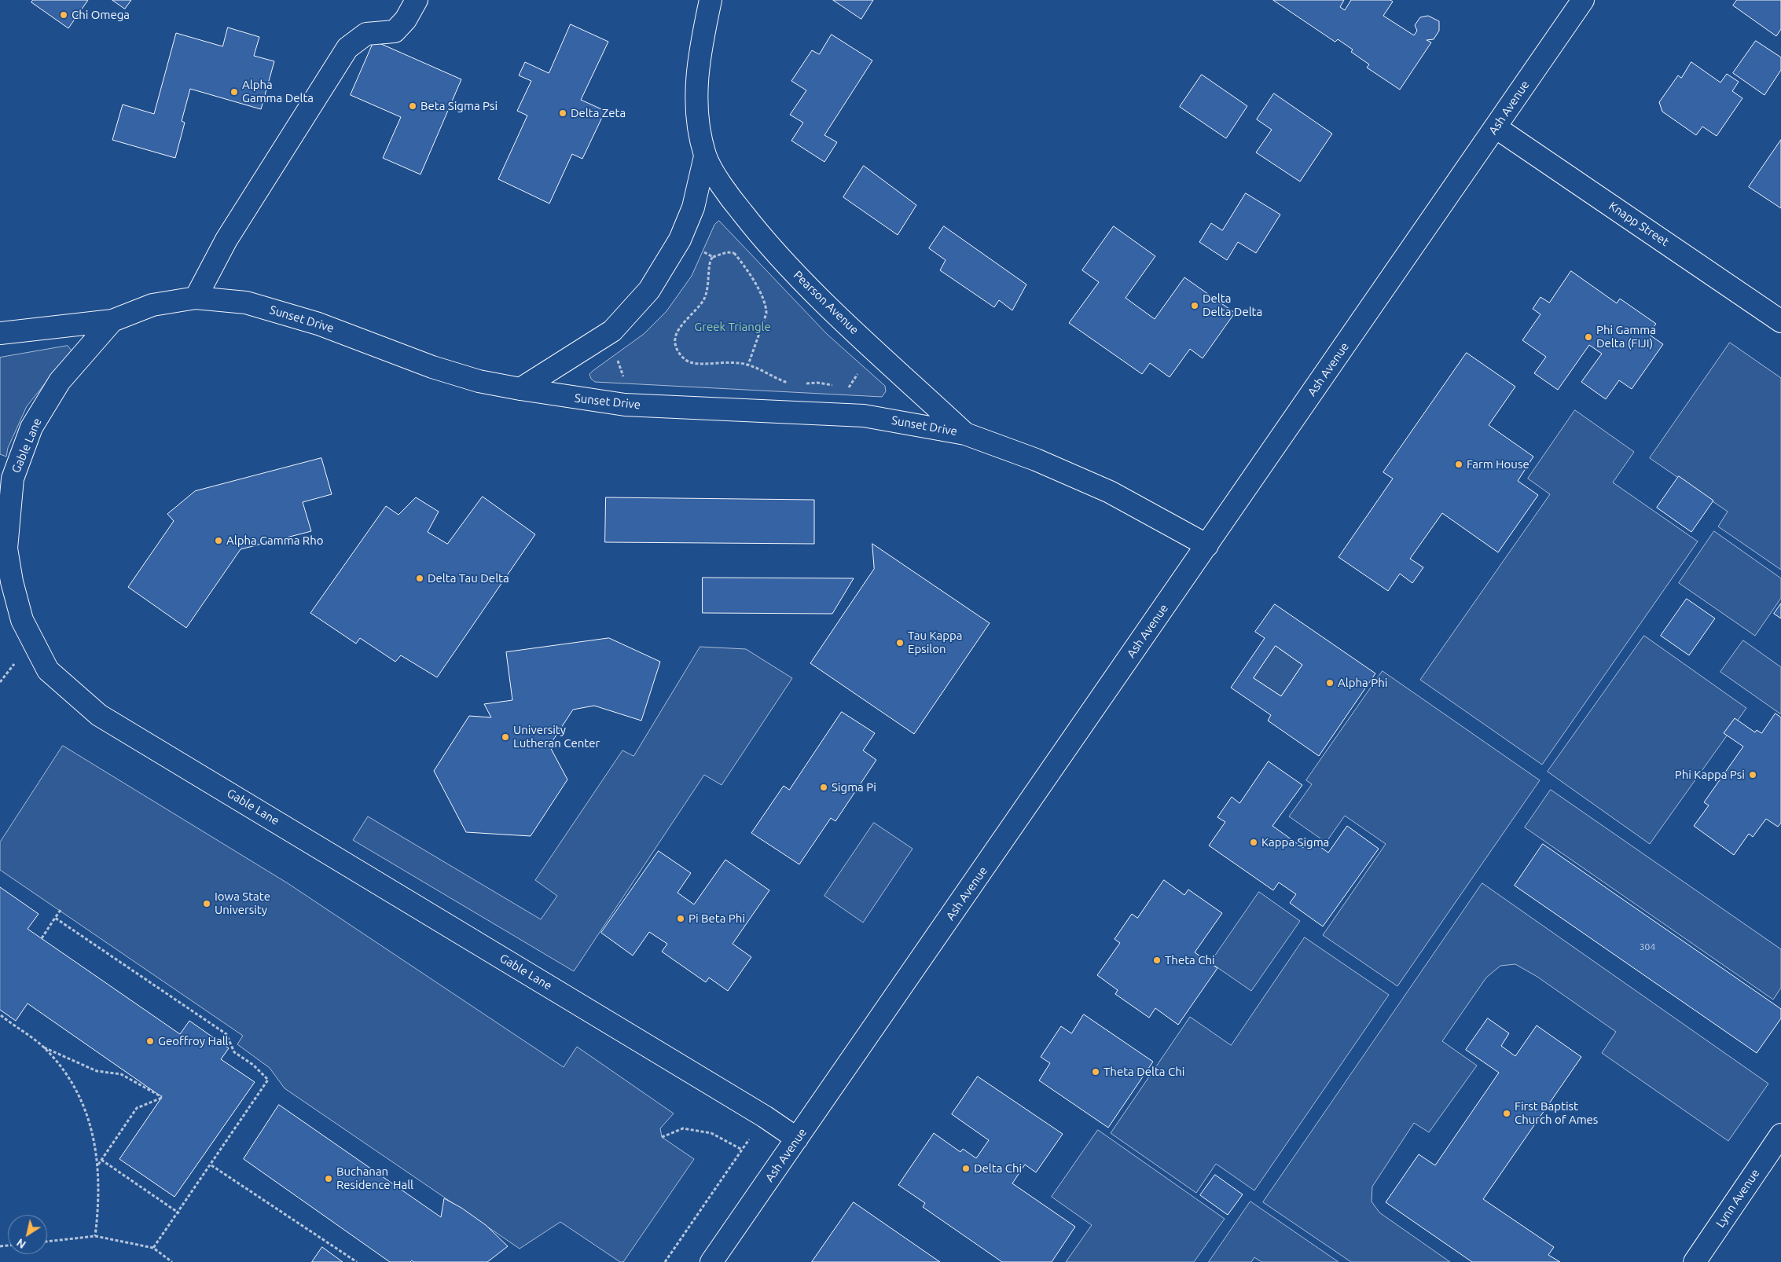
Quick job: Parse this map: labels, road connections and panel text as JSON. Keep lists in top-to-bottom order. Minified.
{"streets":{"street":["Ash Avenue","Knapp Street","Pearson Avenue","Sunset Drive","Gable Lane","Lynn Avenue"]},"crossings":[["Ash Avenue","Knapp Street"],["Ash Avenue","Sunset Drive"],["Ash Avenue","Gable Lane"],["Pearson Avenue","Sunset Drive"],["Sunset Drive","Gable Lane"]],"parks":["Greek Triangle"],"places":["Chi Omega","Alpha Gamma Delta","Beta Sigma Psi","Delta Zeta","Delta Delta Delta","Phi Gamma Delta (FIJI)","Farm House","Alpha Gamma Rho","Delta Tau Delta","Tau Kappa Epsilon","Alpha Phi","University Lutheran Center","Phi Kappa Psi","Sigma Pi","Kappa Sigma","Iowa State University","Pi Beta Phi","Theta Chi","Geoffroy Hall","Theta Delta Chi","First Baptist Church of Ames","Delta Chi","Buchanan Residence Hall"],"house_numbers":["304"],"north":"bottom left"}
